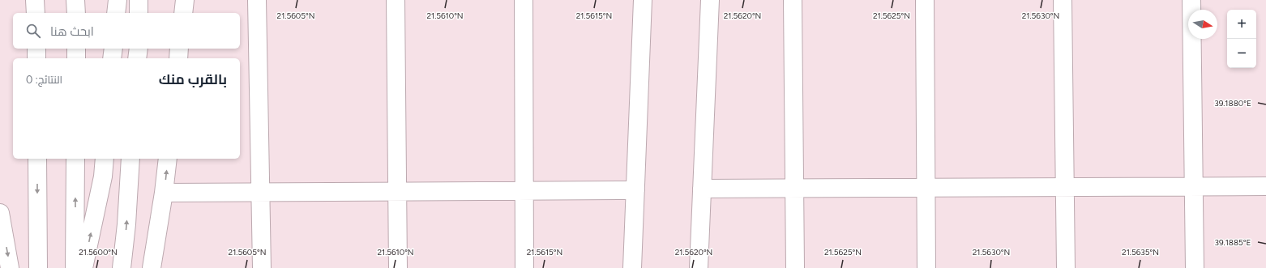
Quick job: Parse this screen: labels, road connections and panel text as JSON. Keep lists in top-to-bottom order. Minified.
{"north":"right","page":{"map_buttons":["+","−"],"search":"ابحث هنا","heading":["بالقرب منك","النتائج: 0"]},"coordinates":["21.5605°N","21.5610°N","21.5615°N","21.5620°N","21.5625°N","21.5630°N","39.1880°E","39.1885°E","21.5600°N","21.5635°N"]}
